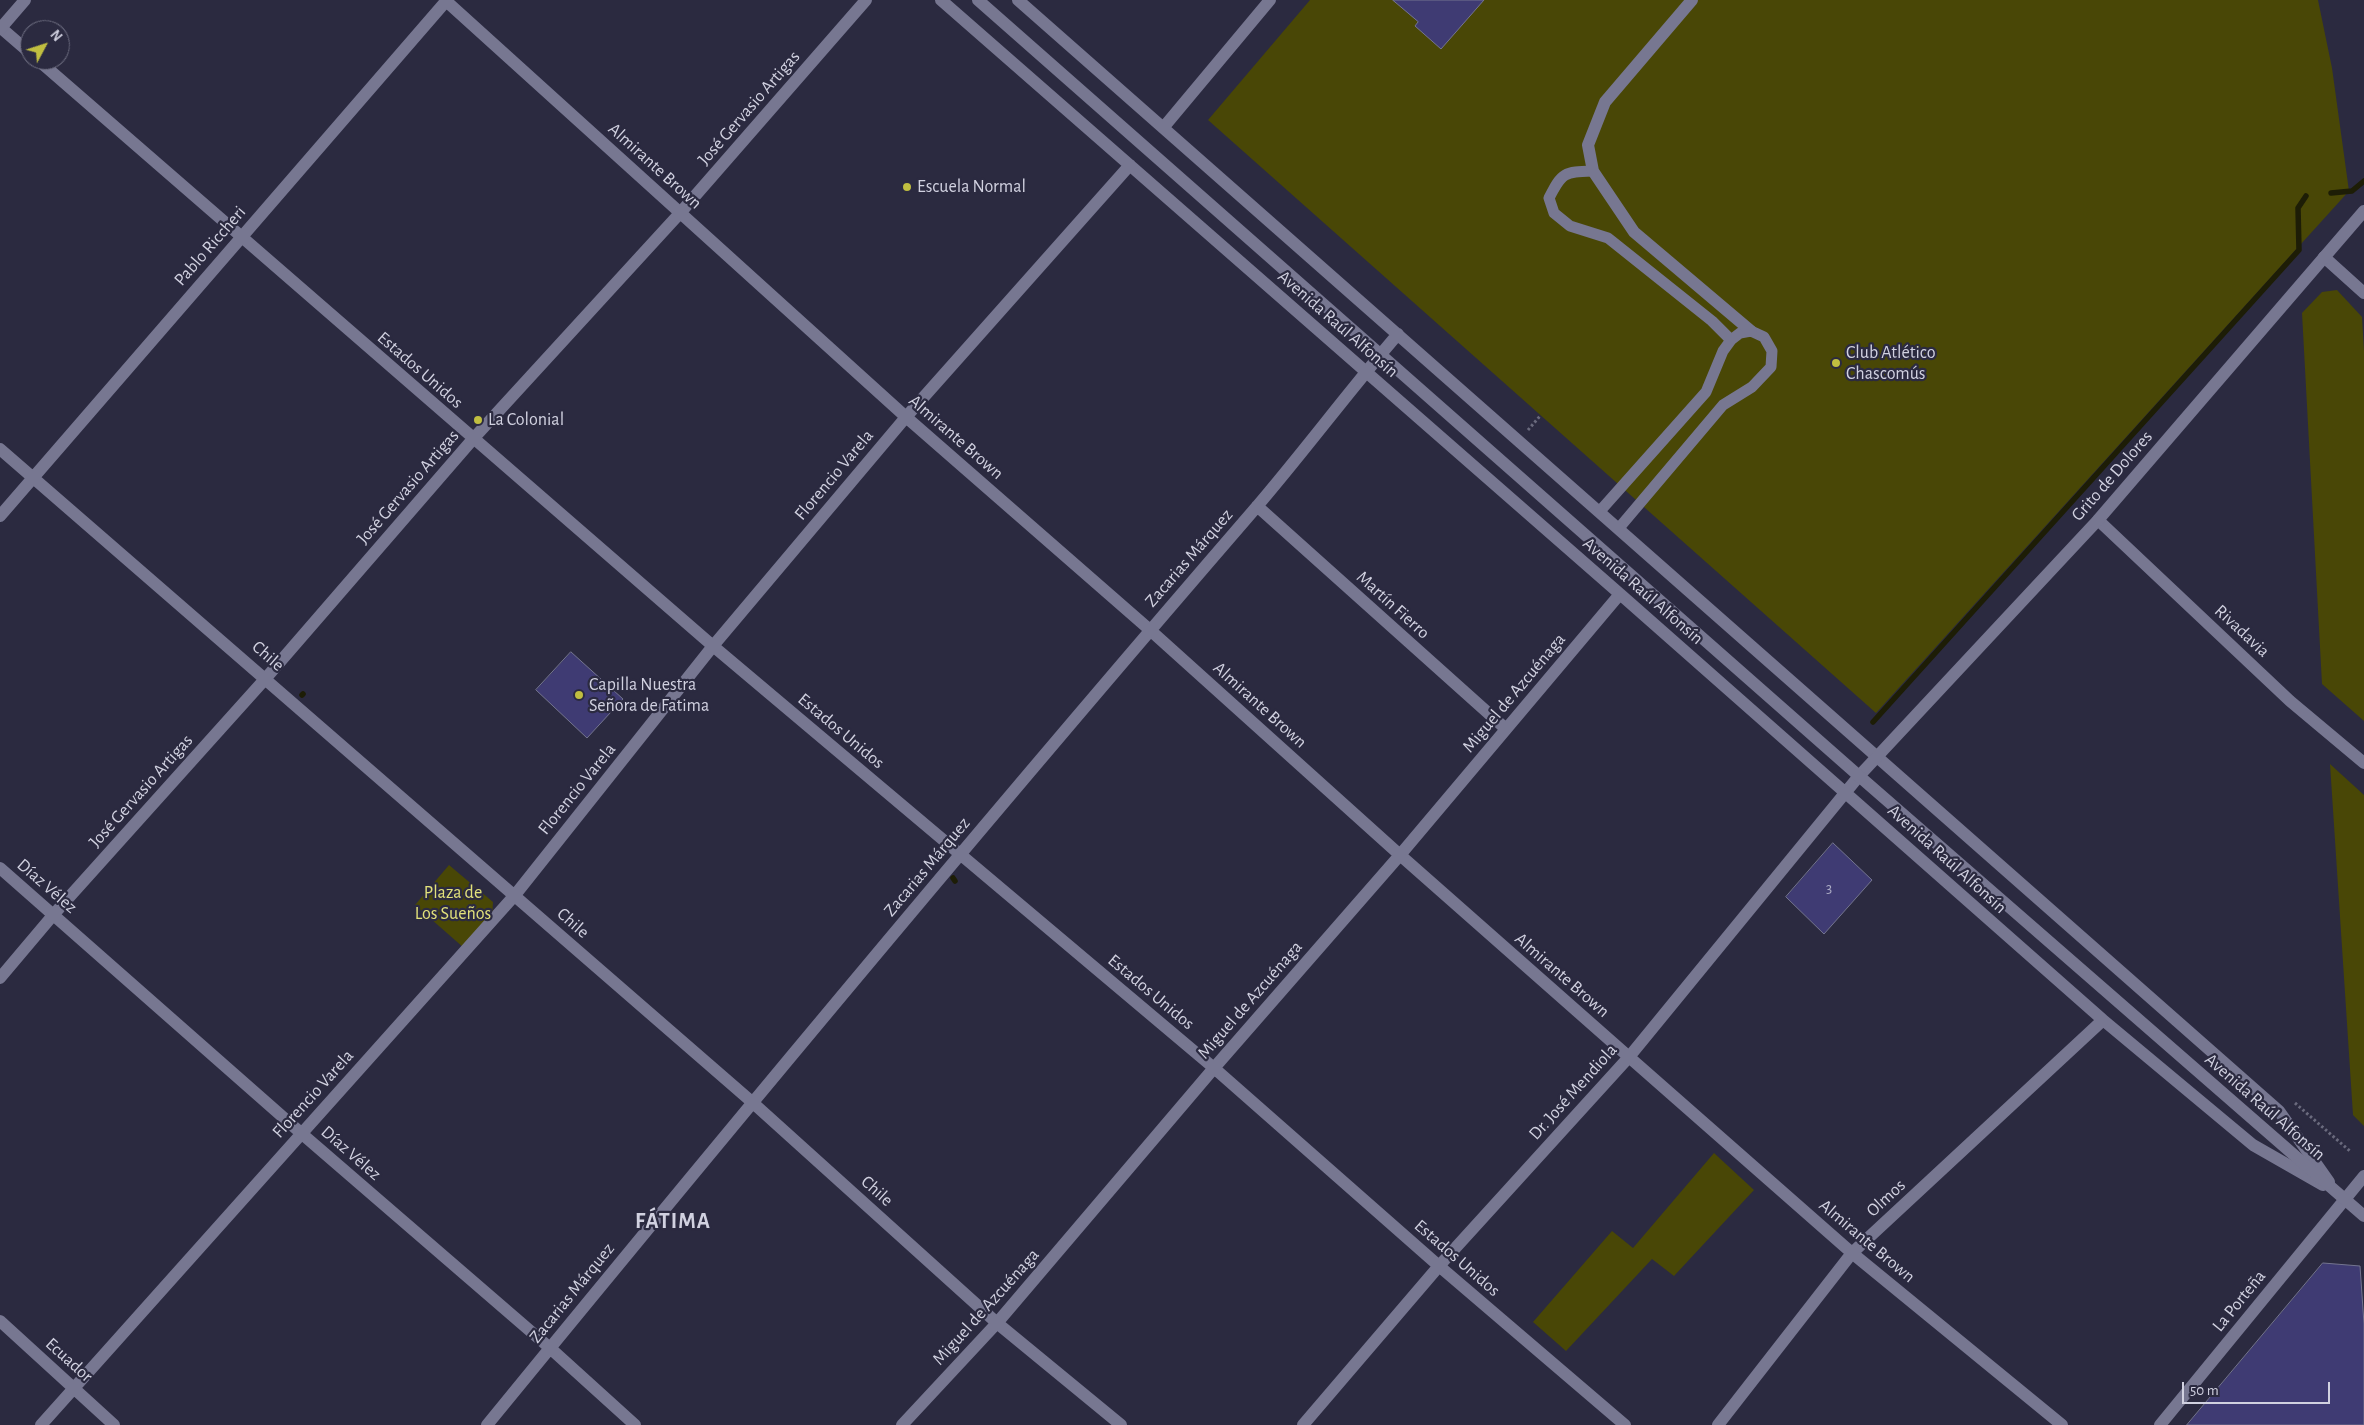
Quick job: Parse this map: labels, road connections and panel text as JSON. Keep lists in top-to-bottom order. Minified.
{"streets":{"street":["José Gervasio Artigas","Almirante Brown","Pablo Riccheri","Avenida Raúl Alfonsín","Estados Unidos","Florencio Varela","Grito de Dolores","Zacarias Márquez","Martín Fierro","Rivadavia","Chile","Miguel de Azcuénaga","Díaz Vélez","Dr. José Mendiola","Olmos","La Porteña","Ecuador"]},"crossings":[["José Gervasio Artigas","Almirante Brown"],["José Gervasio Artigas","Estados Unidos"],["José Gervasio Artigas","Chile"],["José Gervasio Artigas","Díaz Vélez"],["Almirante Brown","Pablo Riccheri"],["Almirante Brown","Florencio Varela"],["Almirante Brown","Zacarias Márquez"],["Almirante Brown","Miguel de Azcuénaga"],["Almirante Brown","Dr. José Mendiola"],["Almirante Brown","Olmos"],["Pablo Riccheri","Estados Unidos"],["Pablo Riccheri","Chile"],["Avenida Raúl Alfonsín","Florencio Varela"],["Avenida Raúl Alfonsín","Grito de Dolores"],["Avenida Raúl Alfonsín","Zacarias Márquez"],["Avenida Raúl Alfonsín","Miguel de Azcuénaga"],["Avenida Raúl Alfonsín","Dr. José Mendiola"],["Avenida Raúl Alfonsín","Olmos"],["Avenida Raúl Alfonsín","La Porteña"],["Estados Unidos","Florencio Varela"],["Estados Unidos","Zacarias Márquez"],["Estados Unidos","Miguel de Azcuénaga"],["Estados Unidos","Dr. José Mendiola"],["Florencio Varela","Chile"],["Florencio Varela","Díaz Vélez"],["Florencio Varela","Ecuador"],["Grito de Dolores","Rivadavia"],["Grito de Dolores","Dr. José Mendiola"],["Zacarias Márquez","Martín Fierro"],["Zacarias Márquez","Chile"],["Zacarias Márquez","Díaz Vélez"],["Martín Fierro","Miguel de Azcuénaga"],["Chile","Miguel de Azcuénaga"]],"districts":["FÁTIMA"],"parks":["Plaza de Los Sueños"],"places":["Escuela Normal","Club Atlético Chascomús","La Colonial","Capilla Nuestra Señora de Fatima"],"house_numbers":["3"],"scale_bar":"50 m","north":"top right"}
